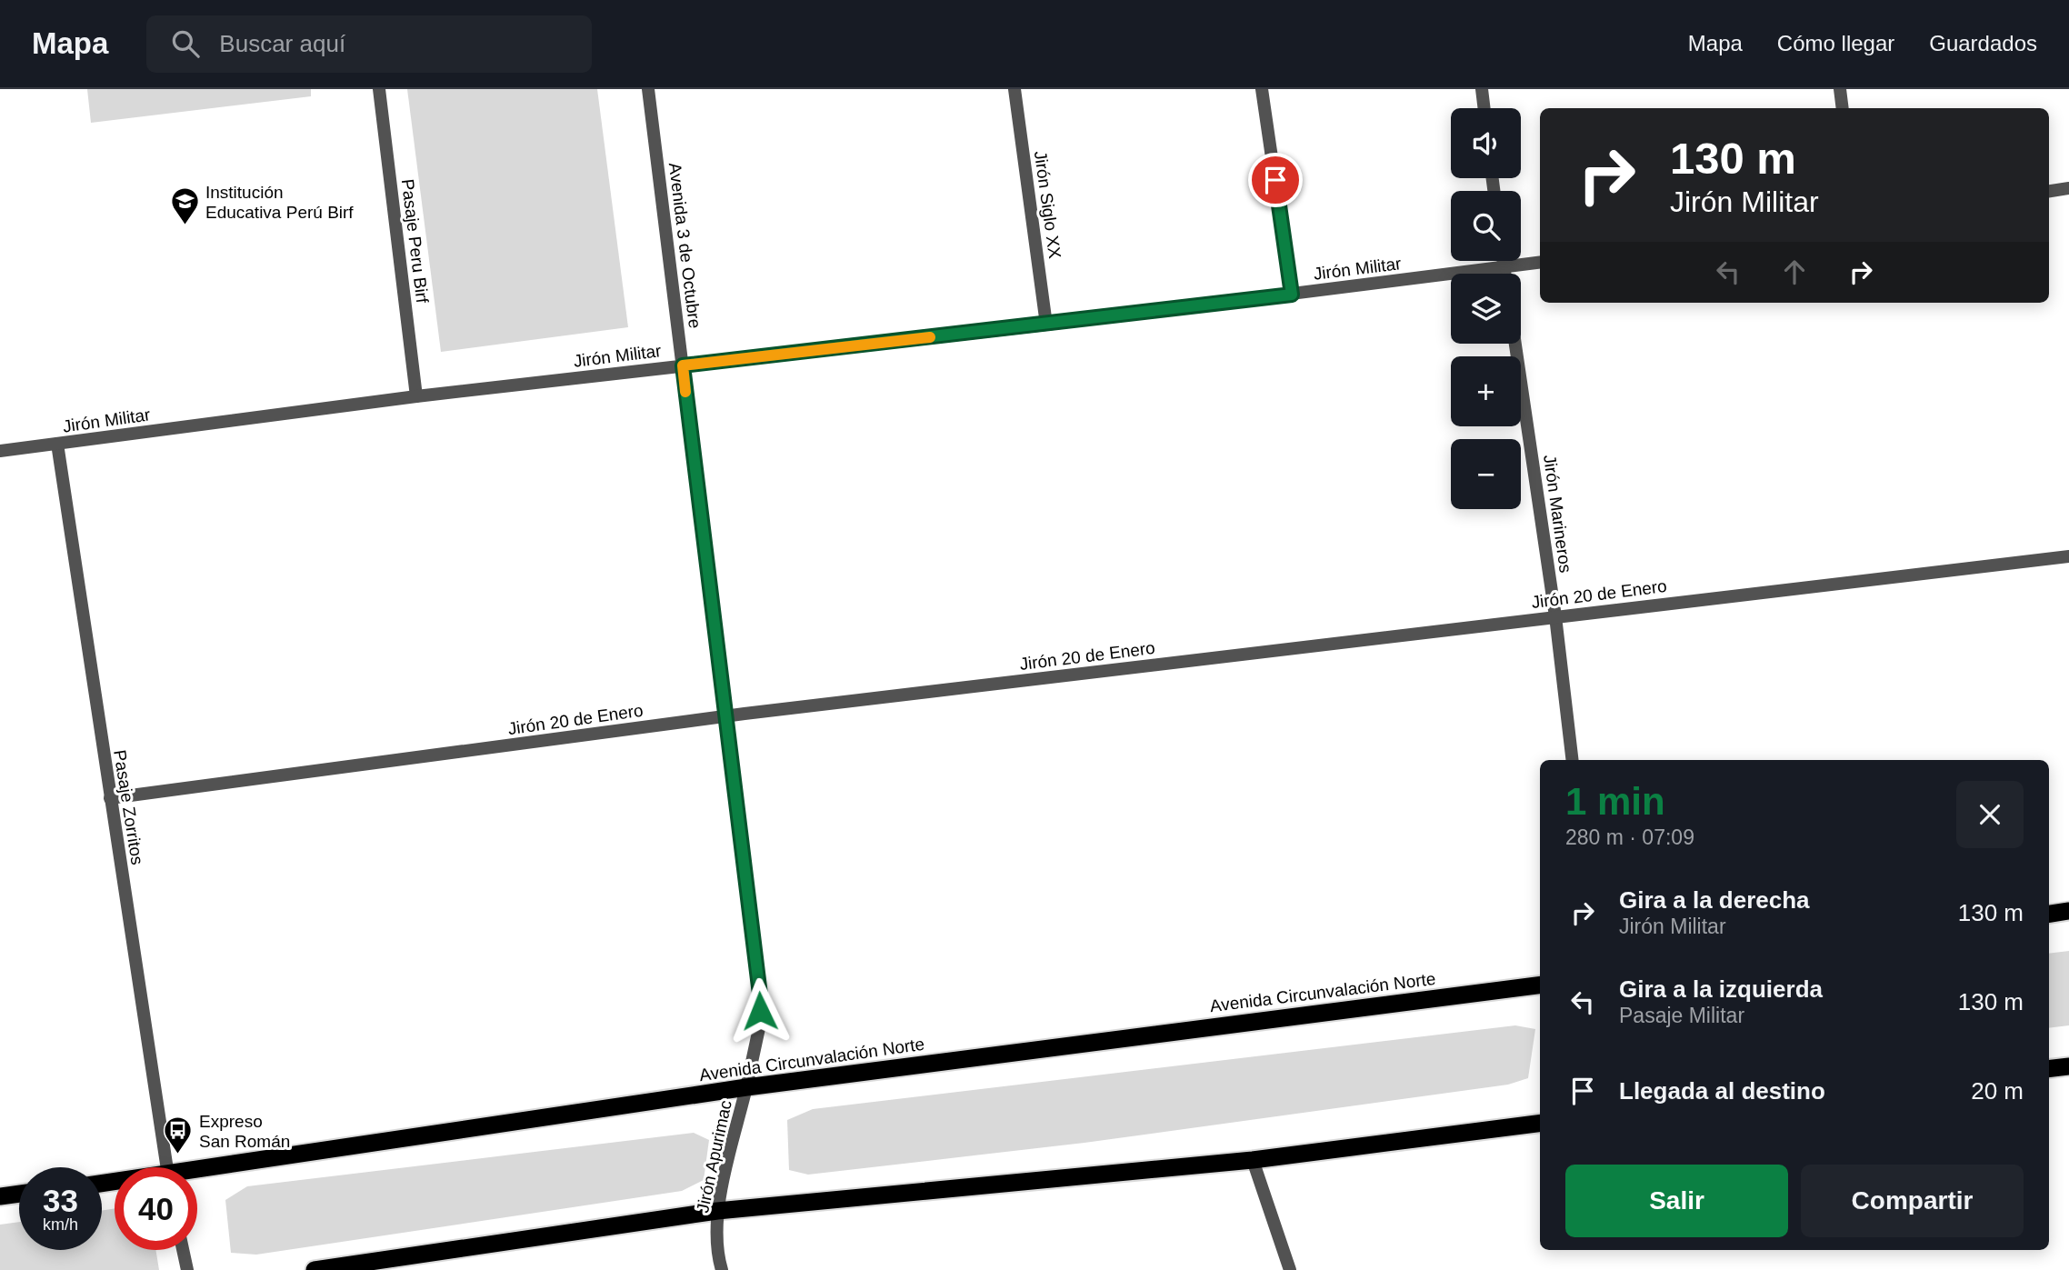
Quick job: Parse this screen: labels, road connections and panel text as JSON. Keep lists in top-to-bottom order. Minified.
{"streets":{"highway":["Avenida Circunvalación Norte"],"street":["Jirón Siglo XX","Pasaje Peru Birf","Avenida 3 de Octubre","Jirón Militar","Jirón Marineros","Jirón 20 de Enero","Pasaje Zorritos","Jirón Apurimac"]},"crossings":[["Jirón Siglo XX","Jirón Militar"],["Pasaje Peru Birf","Jirón Militar"],["Avenida 3 de Octubre","Jirón Militar"],["Avenida 3 de Octubre","Jirón 20 de Enero"],["Avenida 3 de Octubre","Avenida Circunvalación Norte"],["Avenida 3 de Octubre","Jirón Apurimac"],["Jirón Militar","Pasaje Zorritos"],["Jirón Marineros","Jirón 20 de Enero"],["Jirón 20 de Enero","Pasaje Zorritos"],["Avenida Circunvalación Norte","Jirón Apurimac"]],"places":{"school or university":["Institución Educativa Perú Birf"],"bus stop":["Expreso San Román"]},"page":{"header":"Mapa","search":"Buscar aquí","nav":["Mapa","Cómo llegar","Guardados"],"map_buttons":["+","−"],"turn":["130 m","Jirón Militar"],"heading":["1 min","280 m · 07:09"],"list":[{"name":"Gira a la derecha","note":"Jirón Militar","value":"130 m"},{"name":"Gira a la izquierda","note":"Pasaje Militar","value":"130 m"},{"name":"Llegada al destino","value":"20 m"}],"buttons":["Salir","Compartir"],"speed":"33 km/h","limit":"40"}}
